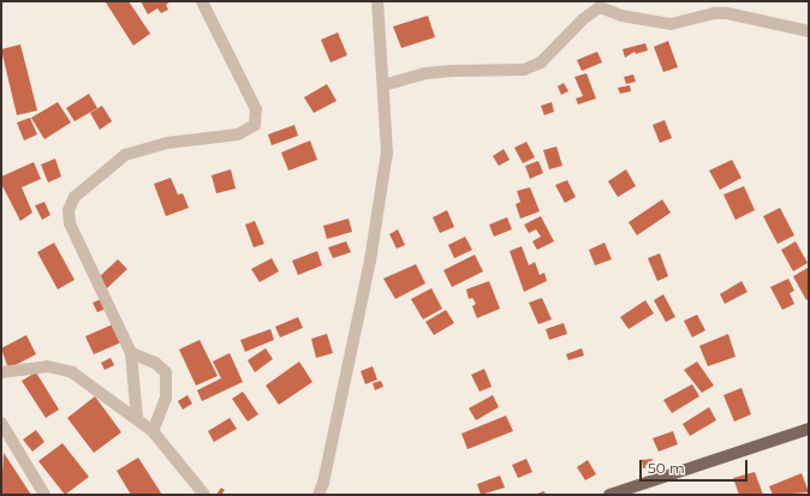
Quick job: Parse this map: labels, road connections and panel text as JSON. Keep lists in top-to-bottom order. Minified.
{"scale_bar":"50 m"}
